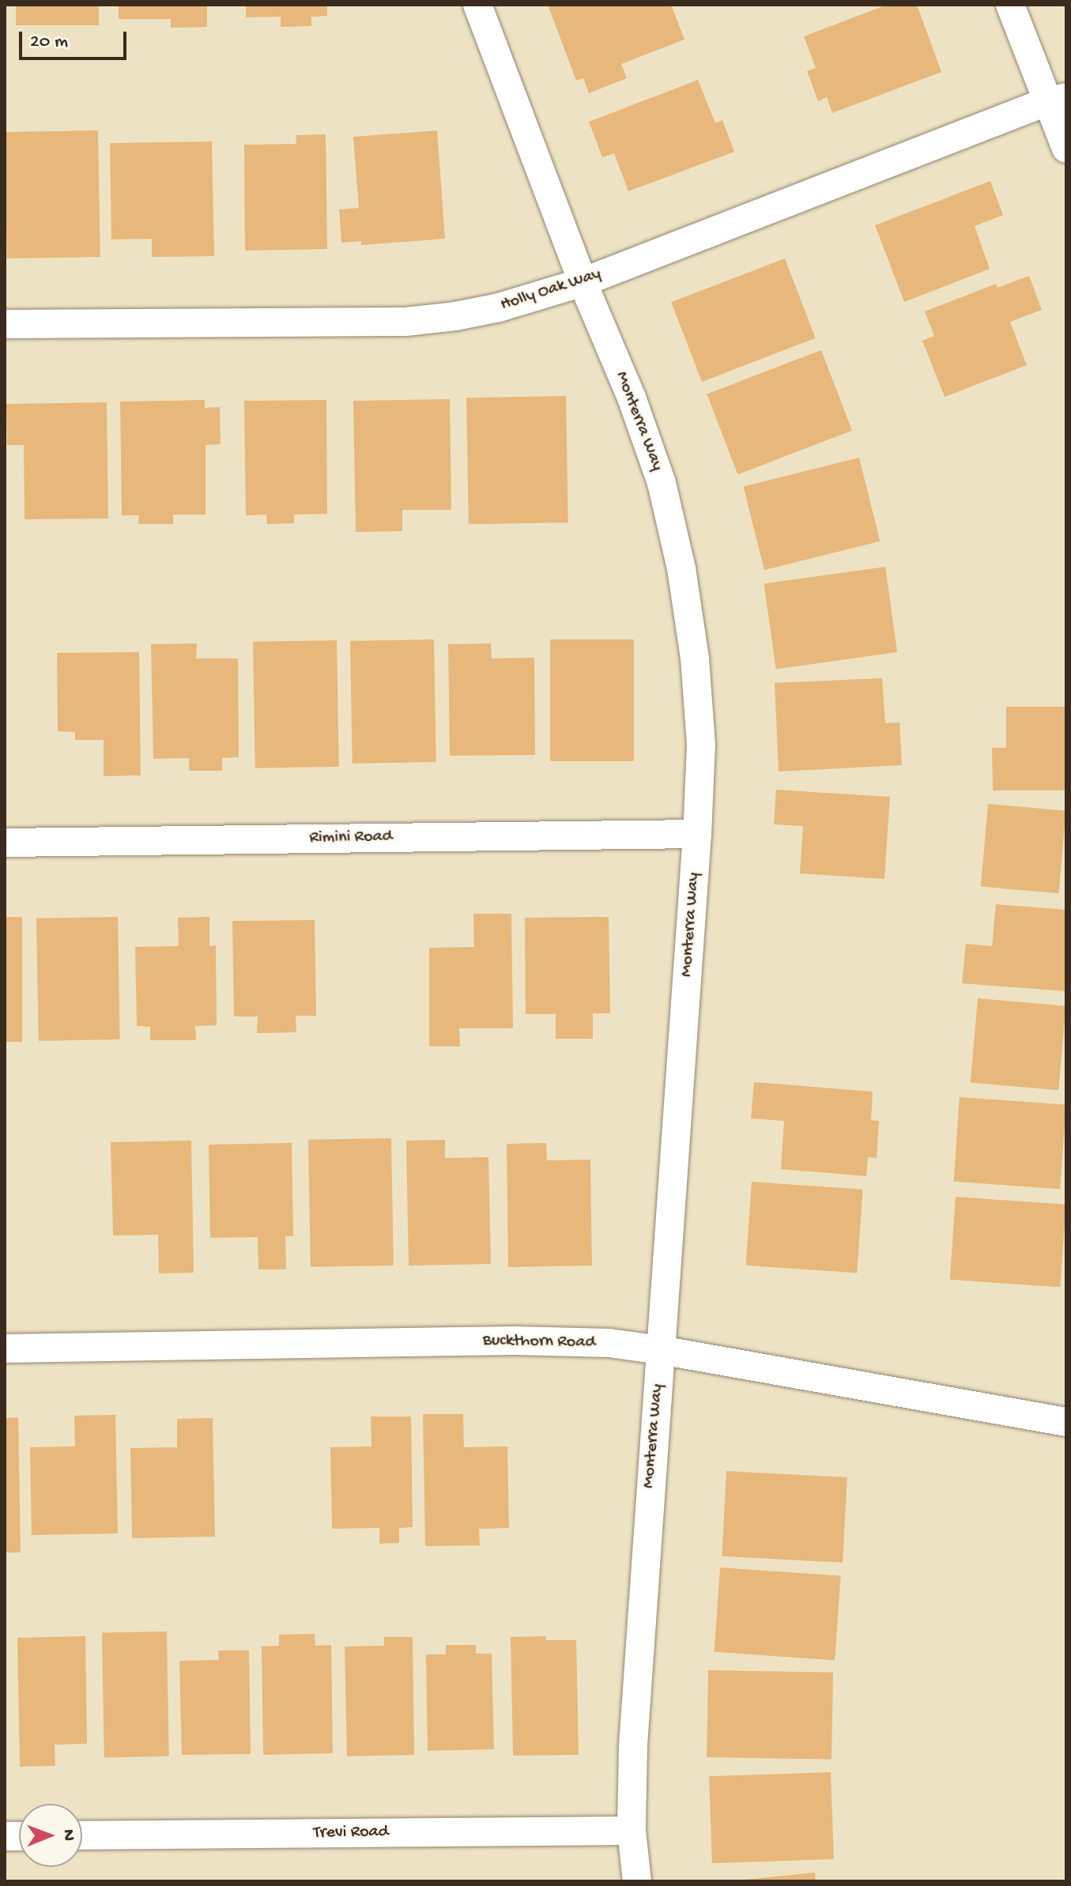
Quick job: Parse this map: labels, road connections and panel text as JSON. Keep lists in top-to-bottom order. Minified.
{"streets":{"street":["Holly Oak Way","Monterra Way","Rimini Road","Buckthorn Road","Trevi Road"]},"crossings":[["Holly Oak Way","Monterra Way"],["Monterra Way","Rimini Road"],["Monterra Way","Buckthorn Road"],["Monterra Way","Trevi Road"]],"scale_bar":"20 m","north":"right"}
